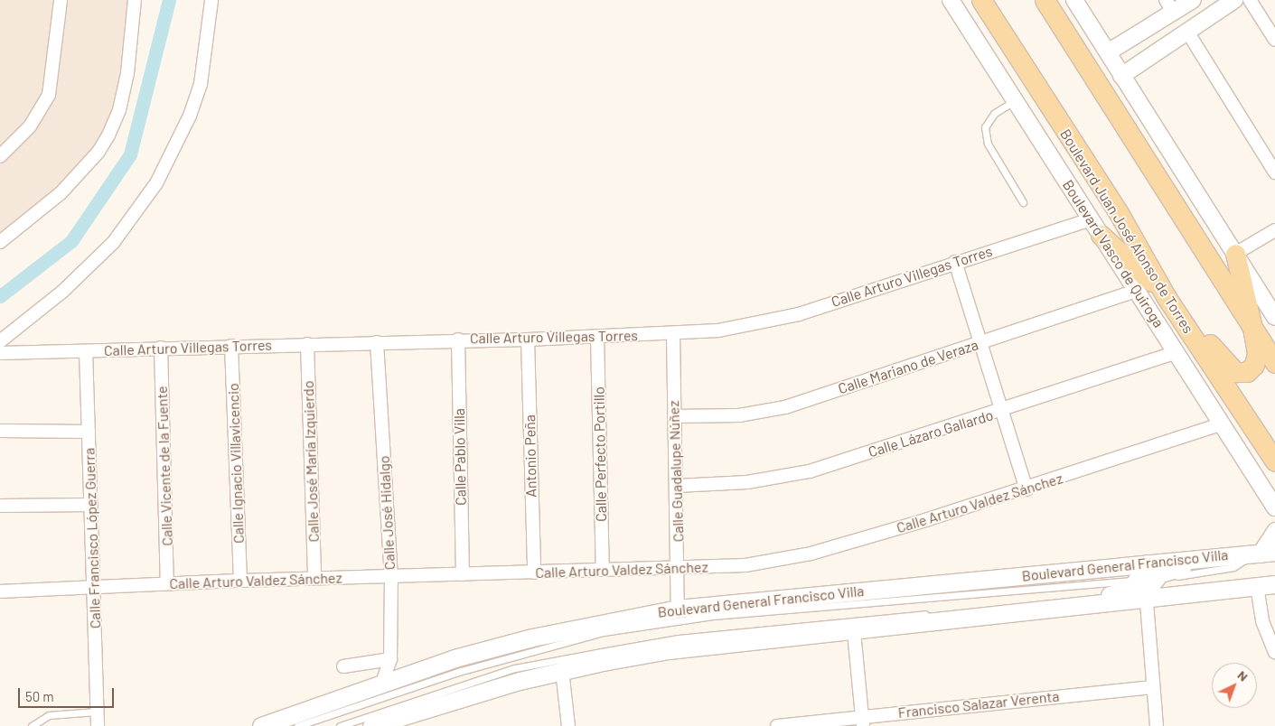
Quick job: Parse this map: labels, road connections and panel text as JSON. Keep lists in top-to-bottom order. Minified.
{"streets":{"main road":["Boulevard Juan José Alonso de Torres","Boulevard General Francisco Villa"],"street":["Boulevard Vasco de Quiroga","Calle Arturo Villegas Torres","Calle Mariano de Veraza","Calle Lázaro Gallardo","Calle Perfecto Portillo","Antonio Peña","Calle Pablo Villa","Calle José María Izquierdo","Calle Ignacio Villavicencio","Calle Vicente de la Fuente","Calle Guadalupe Núñez","Calle Arturo Valdez Sánchez","Calle José Hidalgo","Calle Francisco López Guerra","Francisco Salazar Verenta"]},"crossings":[["Boulevard Vasco de Quiroga","Calle Arturo Villegas Torres"],["Boulevard Vasco de Quiroga","Calle Mariano de Veraza"],["Boulevard Vasco de Quiroga","Calle Lázaro Gallardo"],["Boulevard Vasco de Quiroga","Calle Arturo Valdez Sánchez"],["Calle Arturo Villegas Torres","Calle Perfecto Portillo"],["Calle Arturo Villegas Torres","Antonio Peña"],["Calle Arturo Villegas Torres","Calle Pablo Villa"],["Calle Arturo Villegas Torres","Calle José María Izquierdo"],["Calle Arturo Villegas Torres","Calle Ignacio Villavicencio"],["Calle Arturo Villegas Torres","Calle Vicente de la Fuente"],["Calle Arturo Villegas Torres","Calle Guadalupe Núñez"],["Calle Arturo Villegas Torres","Calle José Hidalgo"],["Calle Arturo Villegas Torres","Calle Francisco López Guerra"],["Calle Mariano de Veraza","Calle Guadalupe Núñez"],["Calle Lázaro Gallardo","Calle Guadalupe Núñez"],["Calle Perfecto Portillo","Calle Arturo Valdez Sánchez"],["Antonio Peña","Calle Arturo Valdez Sánchez"],["Calle Pablo Villa","Calle Arturo Valdez Sánchez"],["Calle José María Izquierdo","Calle Arturo Valdez Sánchez"],["Calle Ignacio Villavicencio","Calle Arturo Valdez Sánchez"],["Calle Vicente de la Fuente","Calle Arturo Valdez Sánchez"],["Calle Guadalupe Núñez","Calle Arturo Valdez Sánchez"],["Calle Guadalupe Núñez","Boulevard General Francisco Villa"],["Calle Arturo Valdez Sánchez","Calle José Hidalgo"],["Calle Arturo Valdez Sánchez","Calle Francisco López Guerra"],["Calle José Hidalgo","Boulevard General Francisco Villa"]],"scale_bar":"50 m","north":"top right"}
